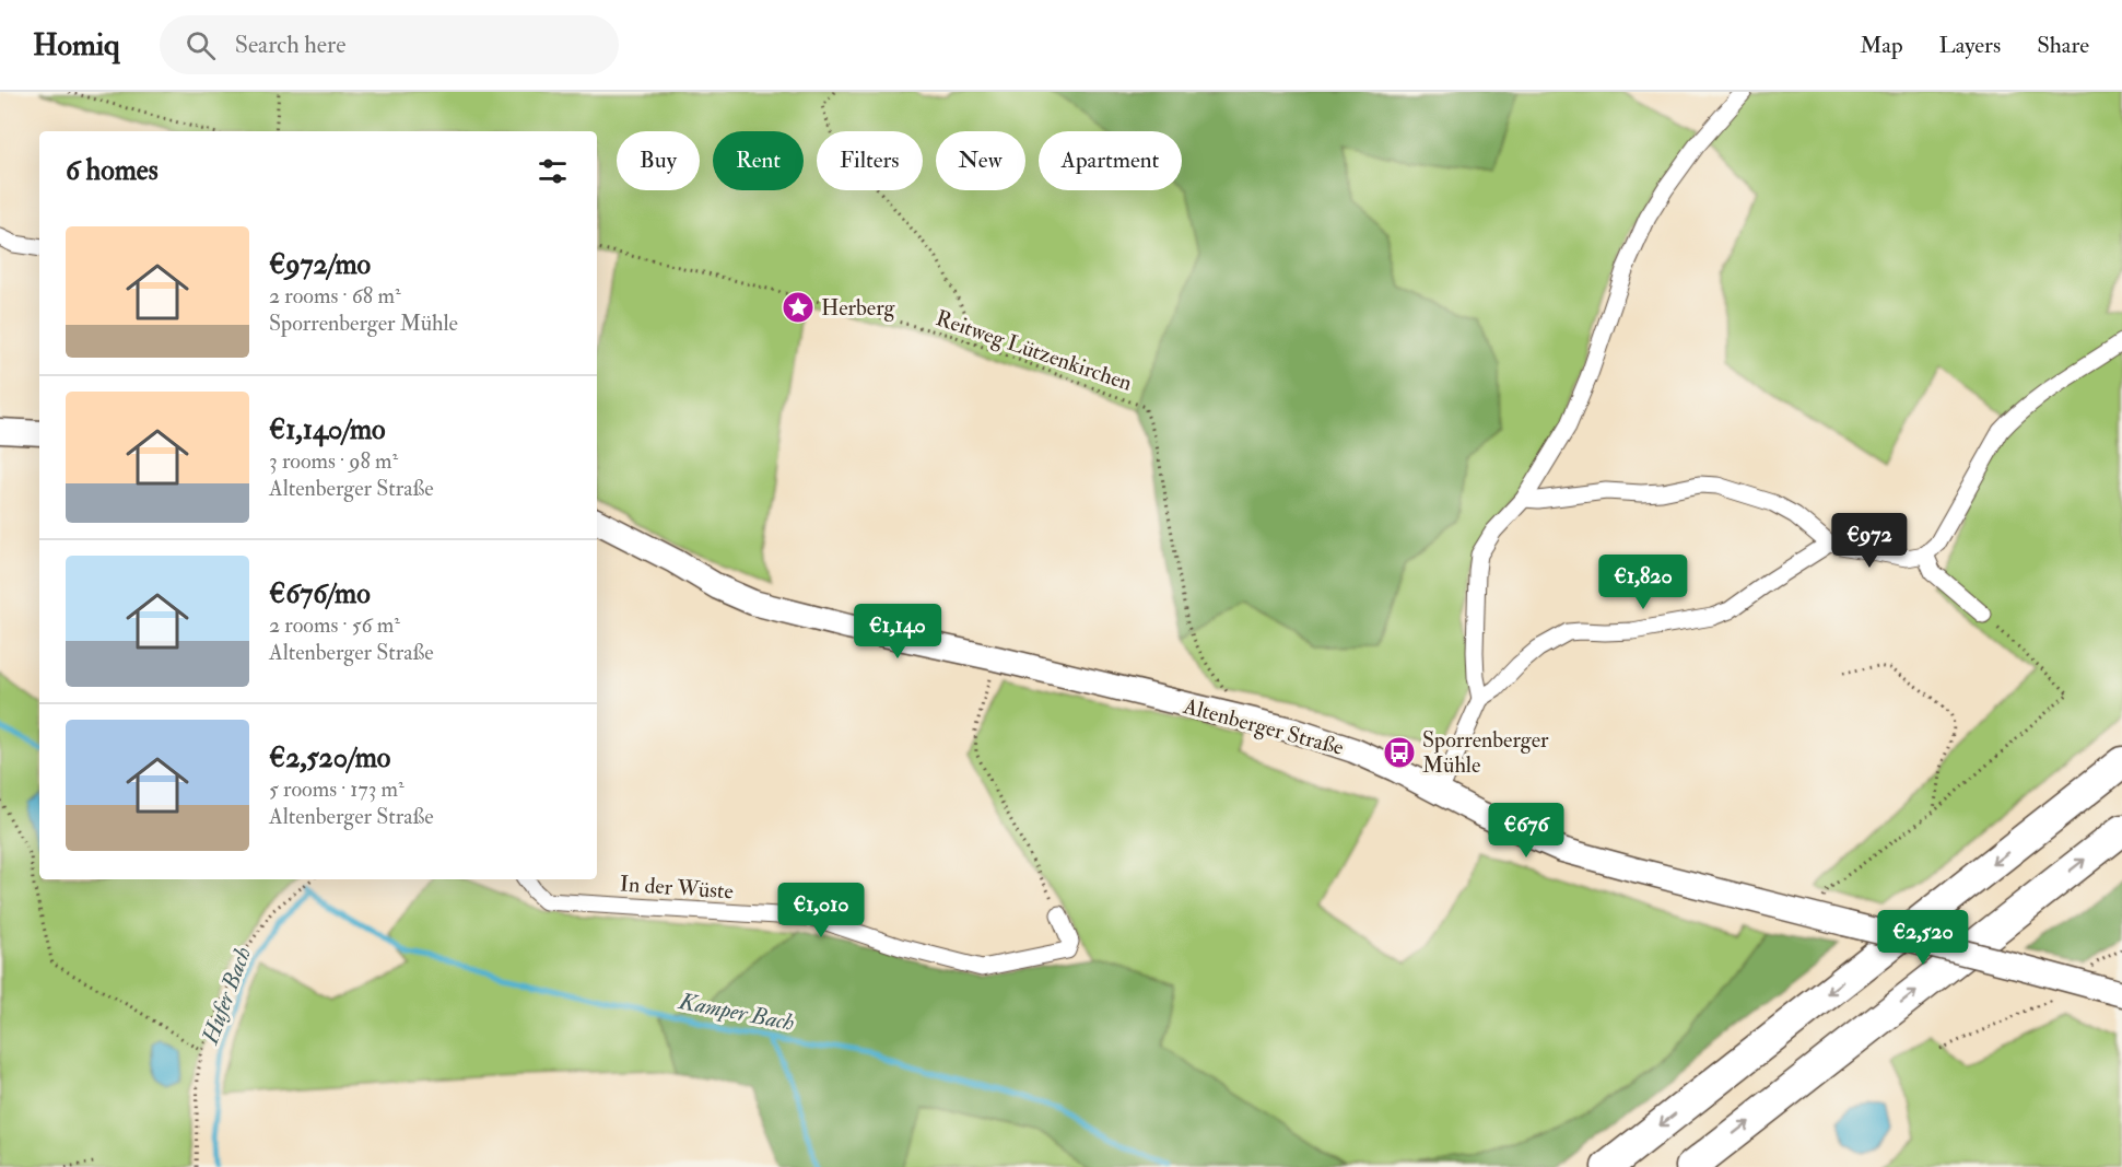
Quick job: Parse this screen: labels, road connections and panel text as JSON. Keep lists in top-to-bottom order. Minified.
{"streets":{"main road":["Altenberger Straße"],"street":["In der Wüste"],"path":["Reitweg Lützenkirchen"]},"crossings":[["Reitweg Lützenkirchen","Altenberger Straße"]],"water":["Hufer Bach","Kamper Bach"],"places":{"place":["Herberg"],"bus stop":["Sporrenberger Mühle"]},"page":{"header":"Homiq","search":"Search here","nav":["Map","Layers","Share"],"chip":["Buy","Rent","Filters","New","Apartment"],"heading":"6 homes","list":[{"name":"€972/mo","note":"2 rooms · 68 m² · Sporrenberger Mühle"},{"name":"€1,140/mo","note":"3 rooms · 98 m² · Altenberger Straße"},{"name":"€676/mo","note":"2 rooms · 56 m² · Altenberger Straße"},{"name":"€2,520/mo","note":"5 rooms · 173 m² · Altenberger Straße"}],"price":["€972","€1,820","€1,140","€676","€1,010","€2,520"]}}
